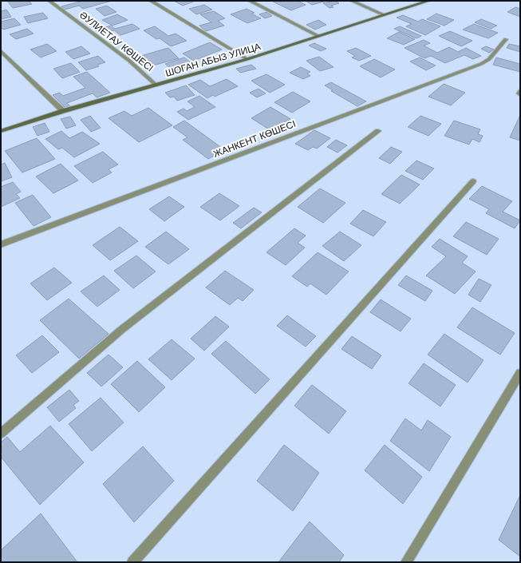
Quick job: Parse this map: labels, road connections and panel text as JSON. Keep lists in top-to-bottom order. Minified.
{"streets":{"street":["ӘУЛИЕТАУ КӨШЕСІ","ШОГАН АБЫЗ УЛИЦА","ЖАНКЕНТ КӨШЕСІ"]},"crossings":[["ӘУЛИЕТАУ КӨШЕСІ","ШОГАН АБЫЗ УЛИЦА"]]}
